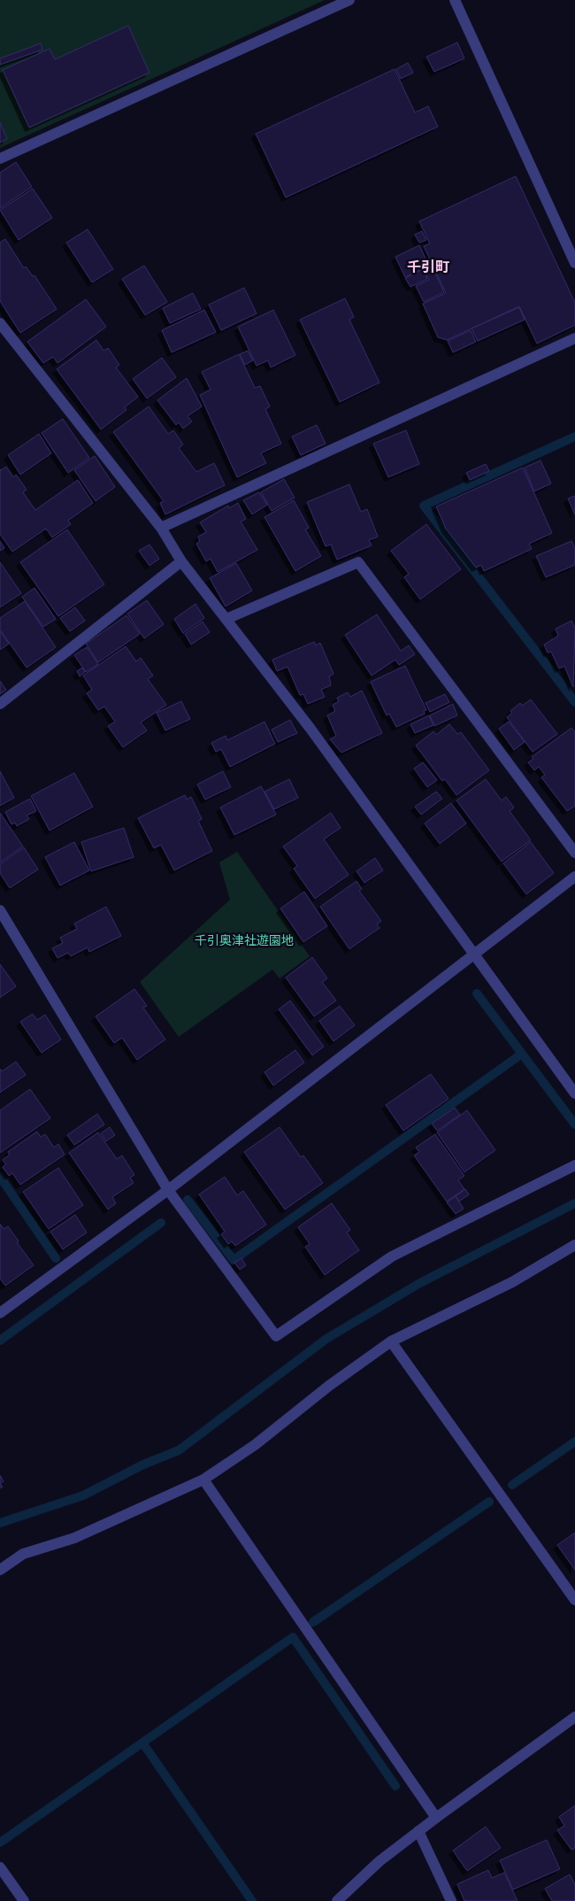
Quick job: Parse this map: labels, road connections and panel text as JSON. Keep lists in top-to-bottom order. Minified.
{"districts":["千引町"],"parks":["千引奥津社遊園地"]}
